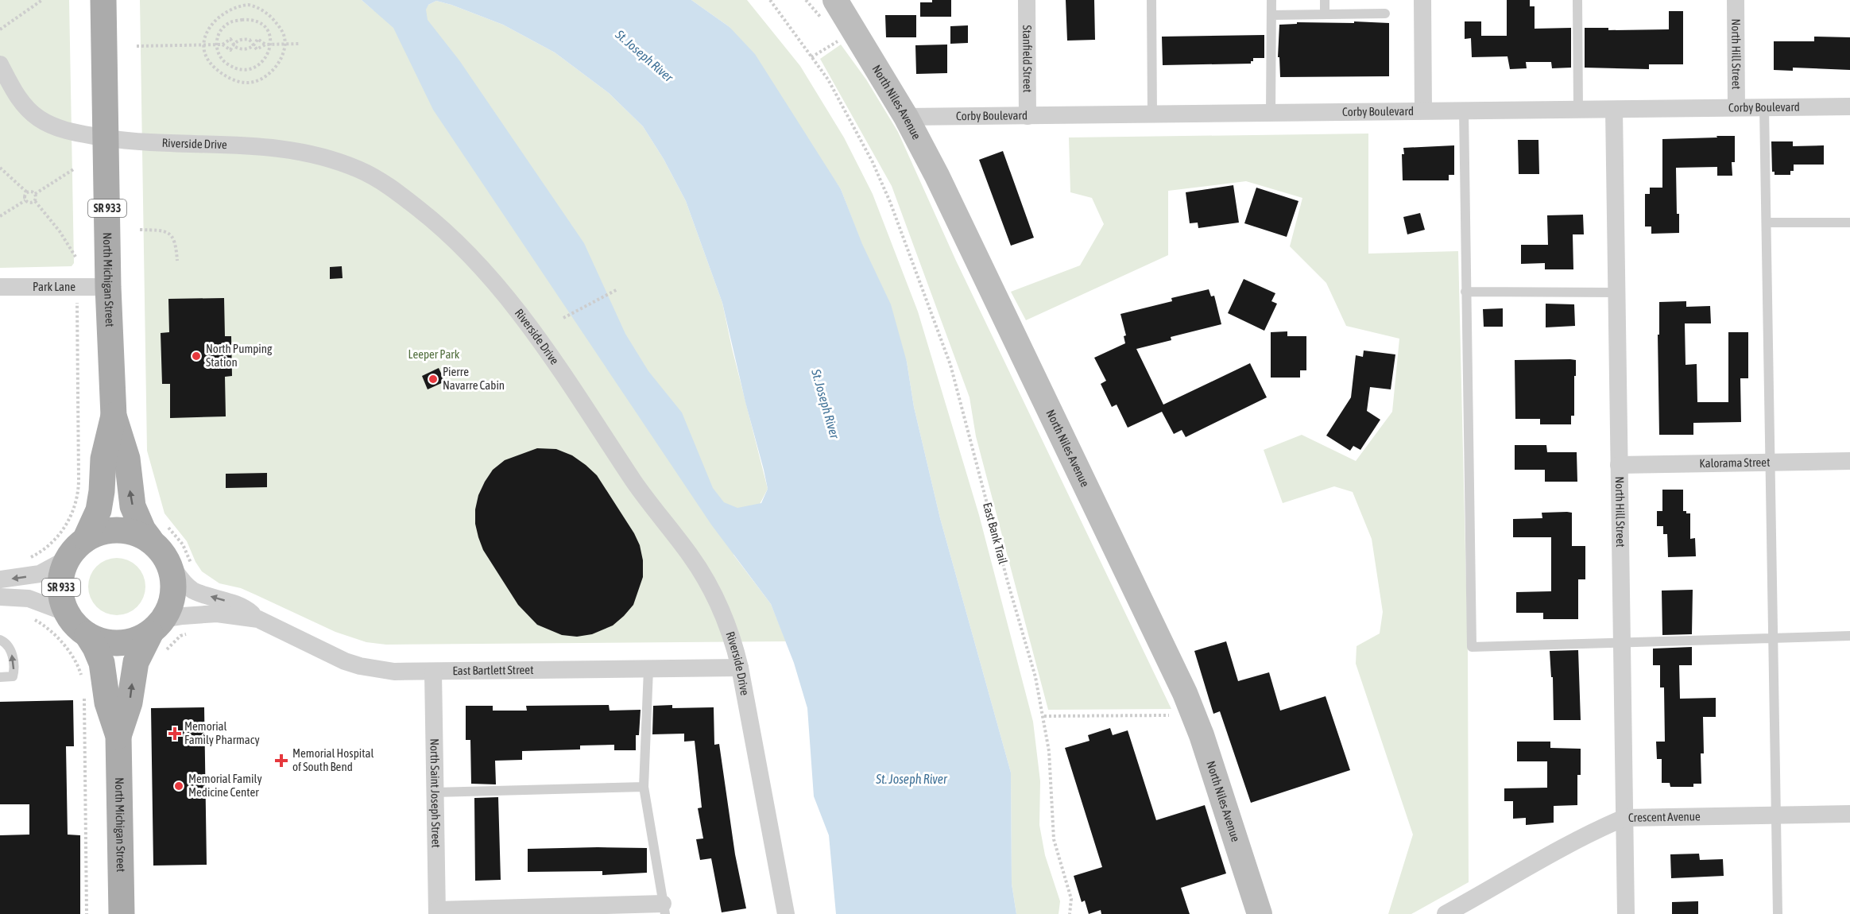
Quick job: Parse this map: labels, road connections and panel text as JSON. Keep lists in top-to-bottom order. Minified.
{"streets":{"main road":["SR 933","North Michigan Street"],"street":["North Hill Street","Stanfield Street","North Niles Avenue","Corby Boulevard","Riverside Drive","Park Lane","Kalorama Street","East Bartlett Street","North Saint Joseph Street","Crescent Avenue"],"path":["East Bank Trail"]},"crossings":[["North Hill Street","Corby Boulevard"],["North Hill Street","Kalorama Street"],["North Hill Street","Crescent Avenue"],["Stanfield Street","Corby Boulevard"],["North Niles Avenue","Corby Boulevard"],["Riverside Drive","North Michigan Street"],["Riverside Drive","East Bartlett Street"],["SR 933","North Michigan Street"],["SR 933","East Bartlett Street"],["North Michigan Street","Park Lane"],["North Michigan Street","East Bartlett Street"],["East Bartlett Street","North Saint Joseph Street"]],"water":["St. Joseph River"],"parks":["Leeper Park"],"places":{"other":["North Pumping Station","Pierre Navarre Cabin","Memorial Family Medicine Center"],"health":["Memorial Family Pharmacy","Memorial Hospital of South Bend"]}}
